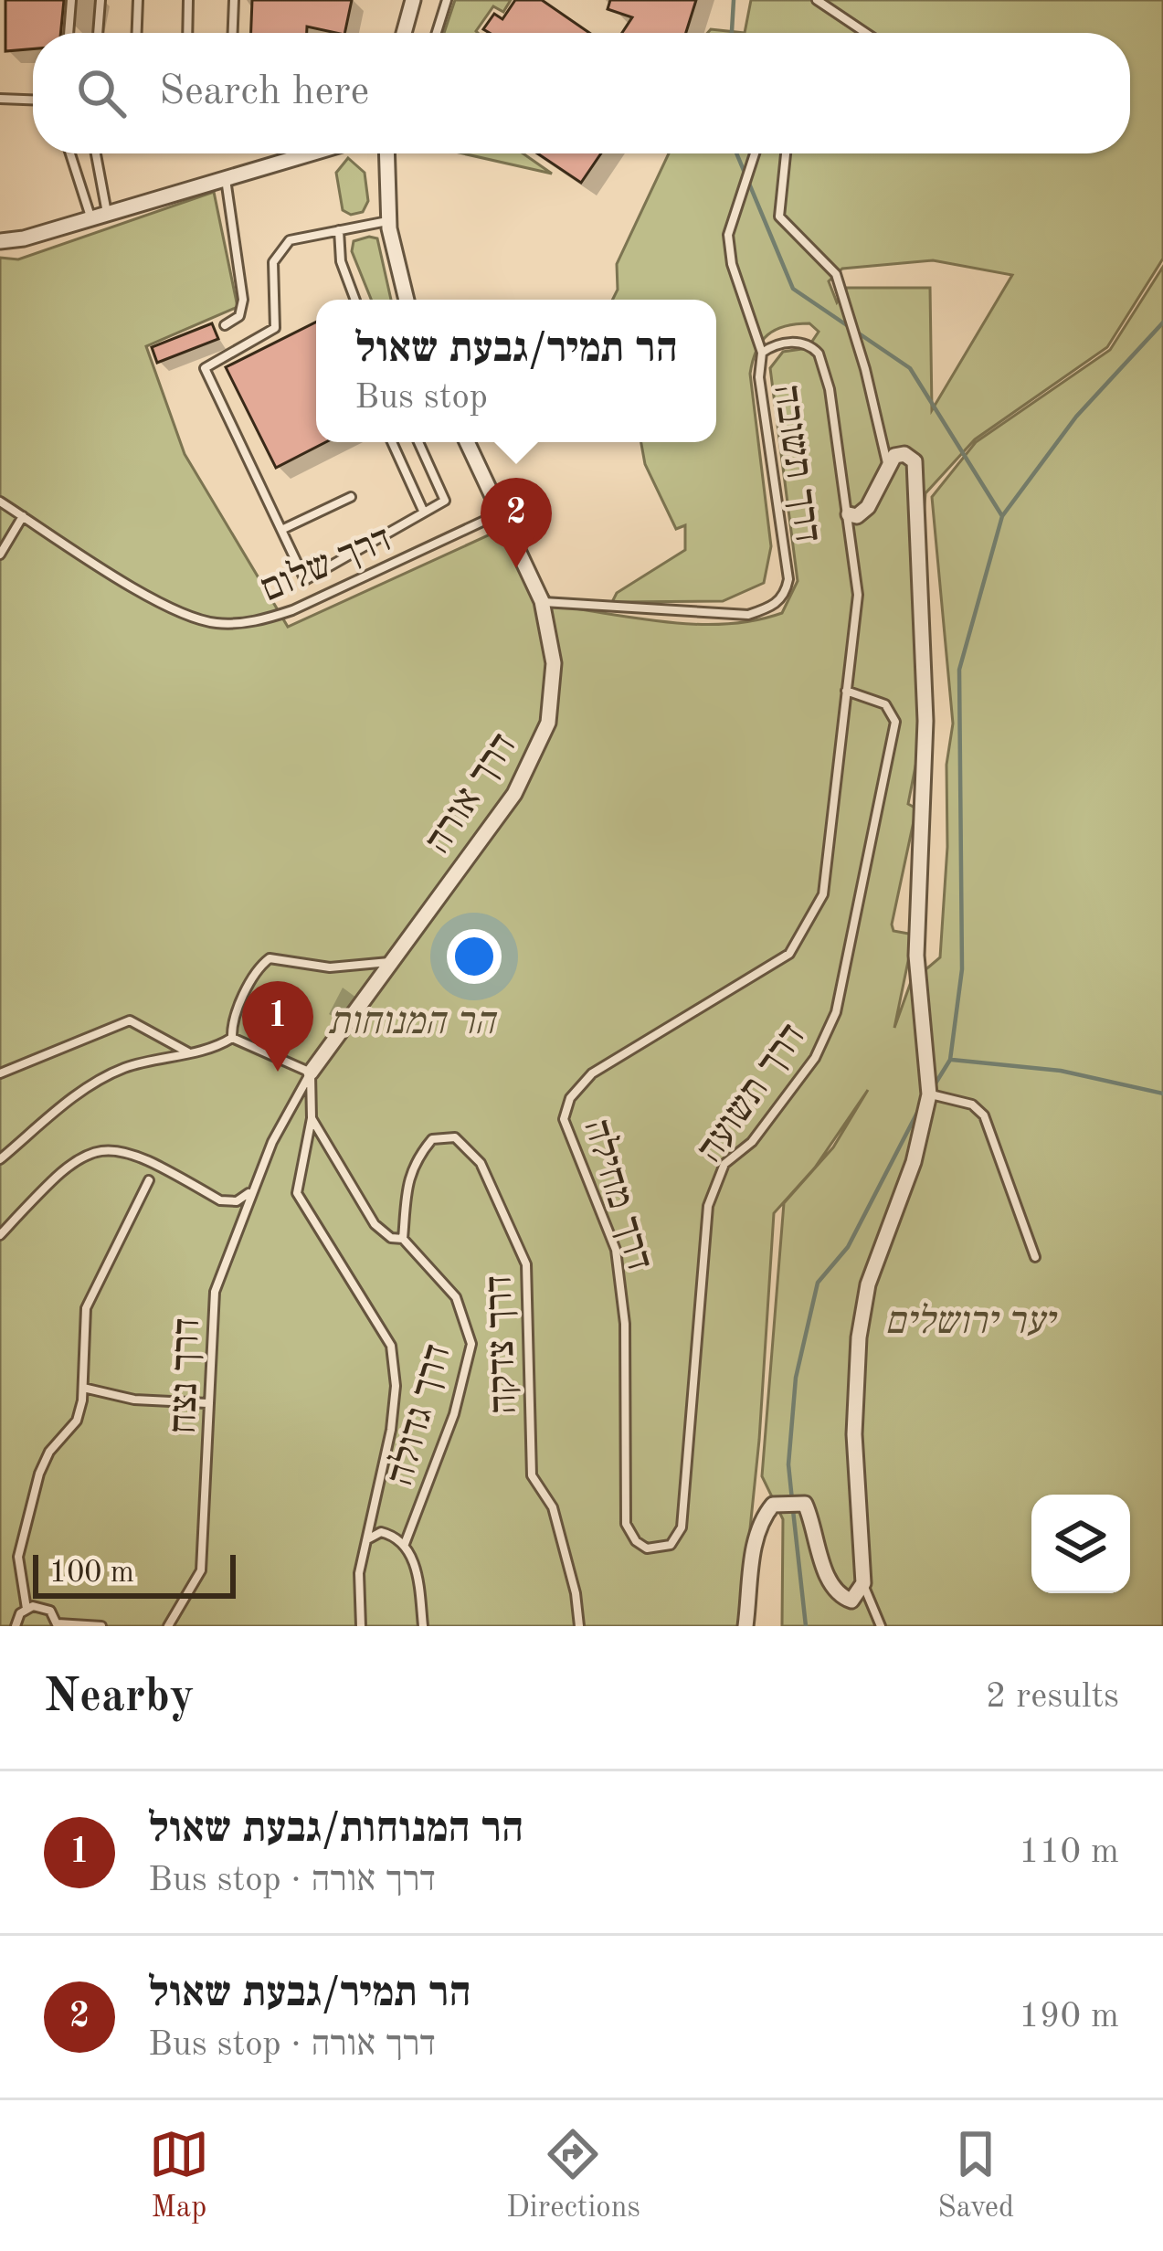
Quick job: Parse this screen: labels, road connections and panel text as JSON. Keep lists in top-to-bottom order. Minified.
{"streets":{"street":["דרך אורה"],"lane":["דרך תשובה","דרך שלום","דרך תשועה","דרך מחילה","דרך צדקה","דרך נצח","דרך גדולה"]},"crossings":[["דרך תשובה","דרך אורה"],["דרך שלום","דרך אורה"],["דרך אורה","דרך נצח"],["דרך אורה","דרך גדולה"],["דרך תשועה","דרך מחילה"],["דרך צדקה","דרך גדולה"],["דרך נצח","דרך גדולה"]],"parks":["הר המנוחות","יער ירושלים"],"scale_bar":"100 m","page":{"search":"Search here","popup":["הר תמיר/גבעת שאול","Bus stop"],"pins":["2","1"],"scale":"100 m","heading":["Nearby","2 results"],"list":[{"mark":"1","name":"הר המנוחות/גבעת שאול","note":"Bus stop · דרך אורה","value":"110 m"},{"mark":"2","name":"הר תמיר/גבעת שאול","note":"Bus stop · דרך אורה","value":"190 m"}],"nav":["Map","Directions","Saved"]}}
